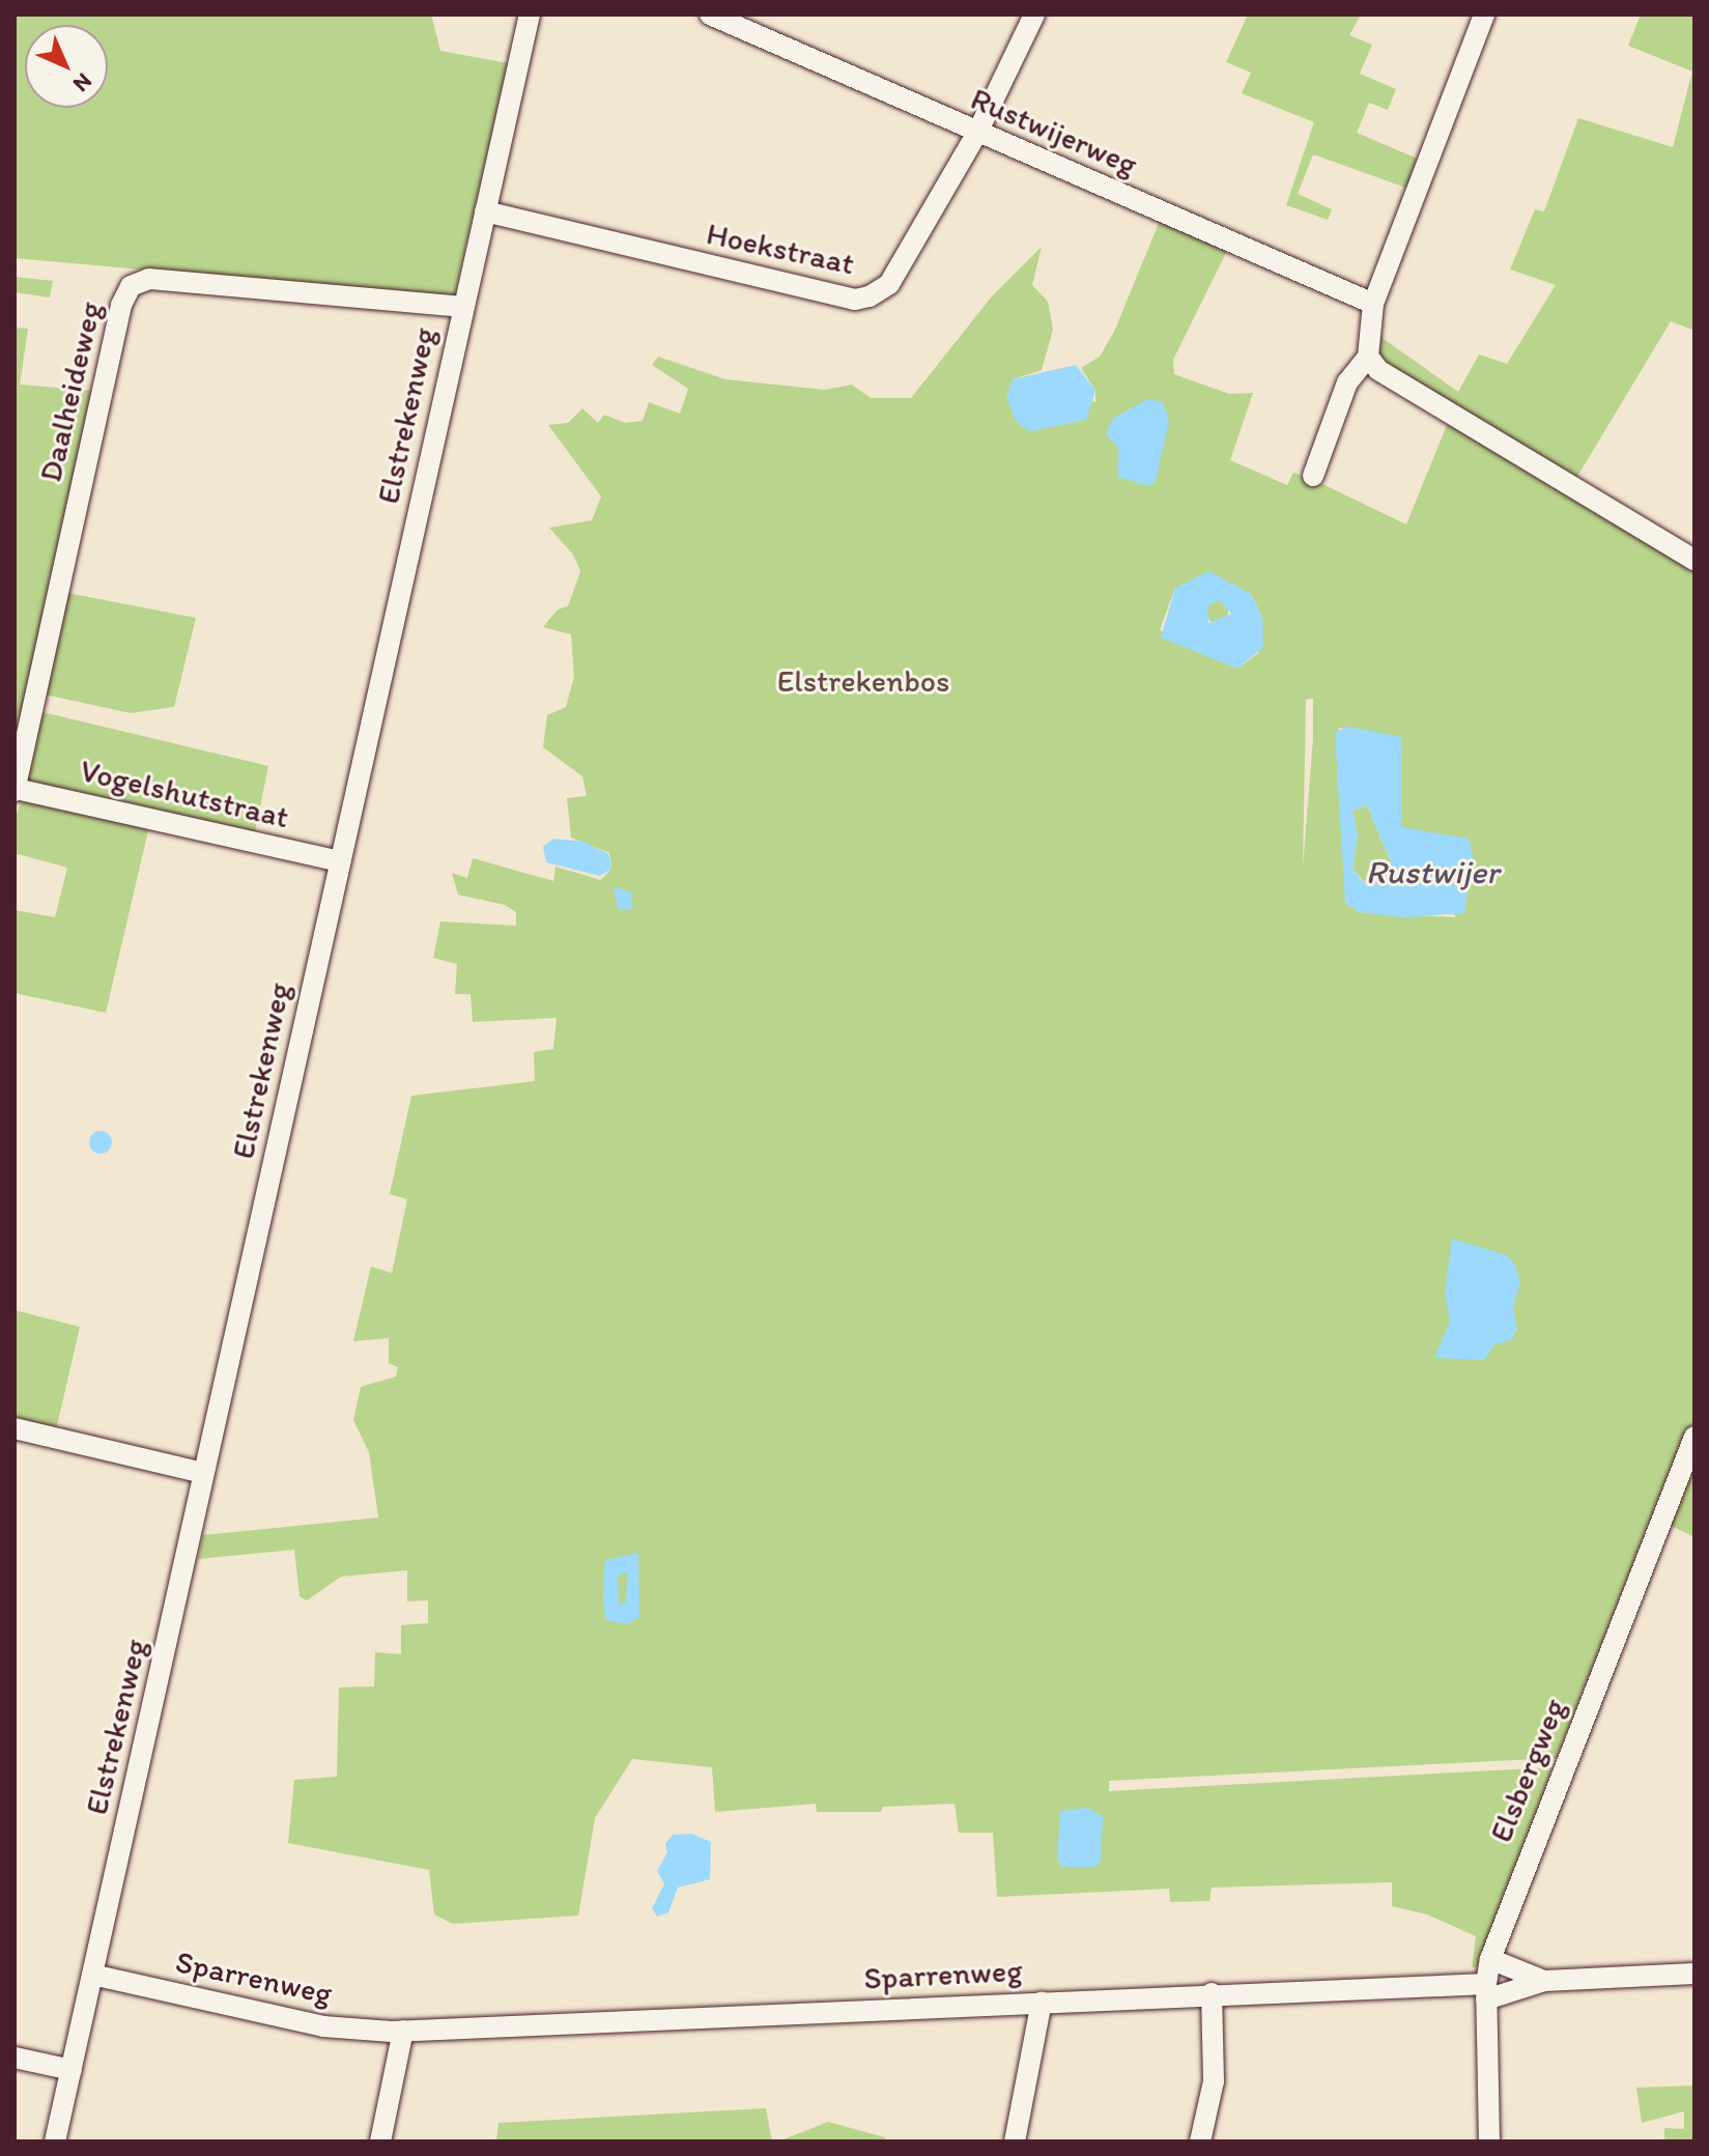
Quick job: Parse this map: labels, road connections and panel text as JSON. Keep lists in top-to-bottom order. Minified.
{"streets":{"street":["Rustwijerweg","Hoekstraat","Daalheideweg","Elstrekenweg","Vogelshutstraat","Elsbergweg","Sparrenweg"]},"crossings":[["Rustwijerweg","Hoekstraat"],["Hoekstraat","Elstrekenweg"],["Daalheideweg","Elstrekenweg"],["Daalheideweg","Vogelshutstraat"],["Elstrekenweg","Vogelshutstraat"],["Elstrekenweg","Sparrenweg"],["Elsbergweg","Sparrenweg"]],"water":["Rustwijer"],"parks":["Elstrekenbos"],"north":"bottom right"}
